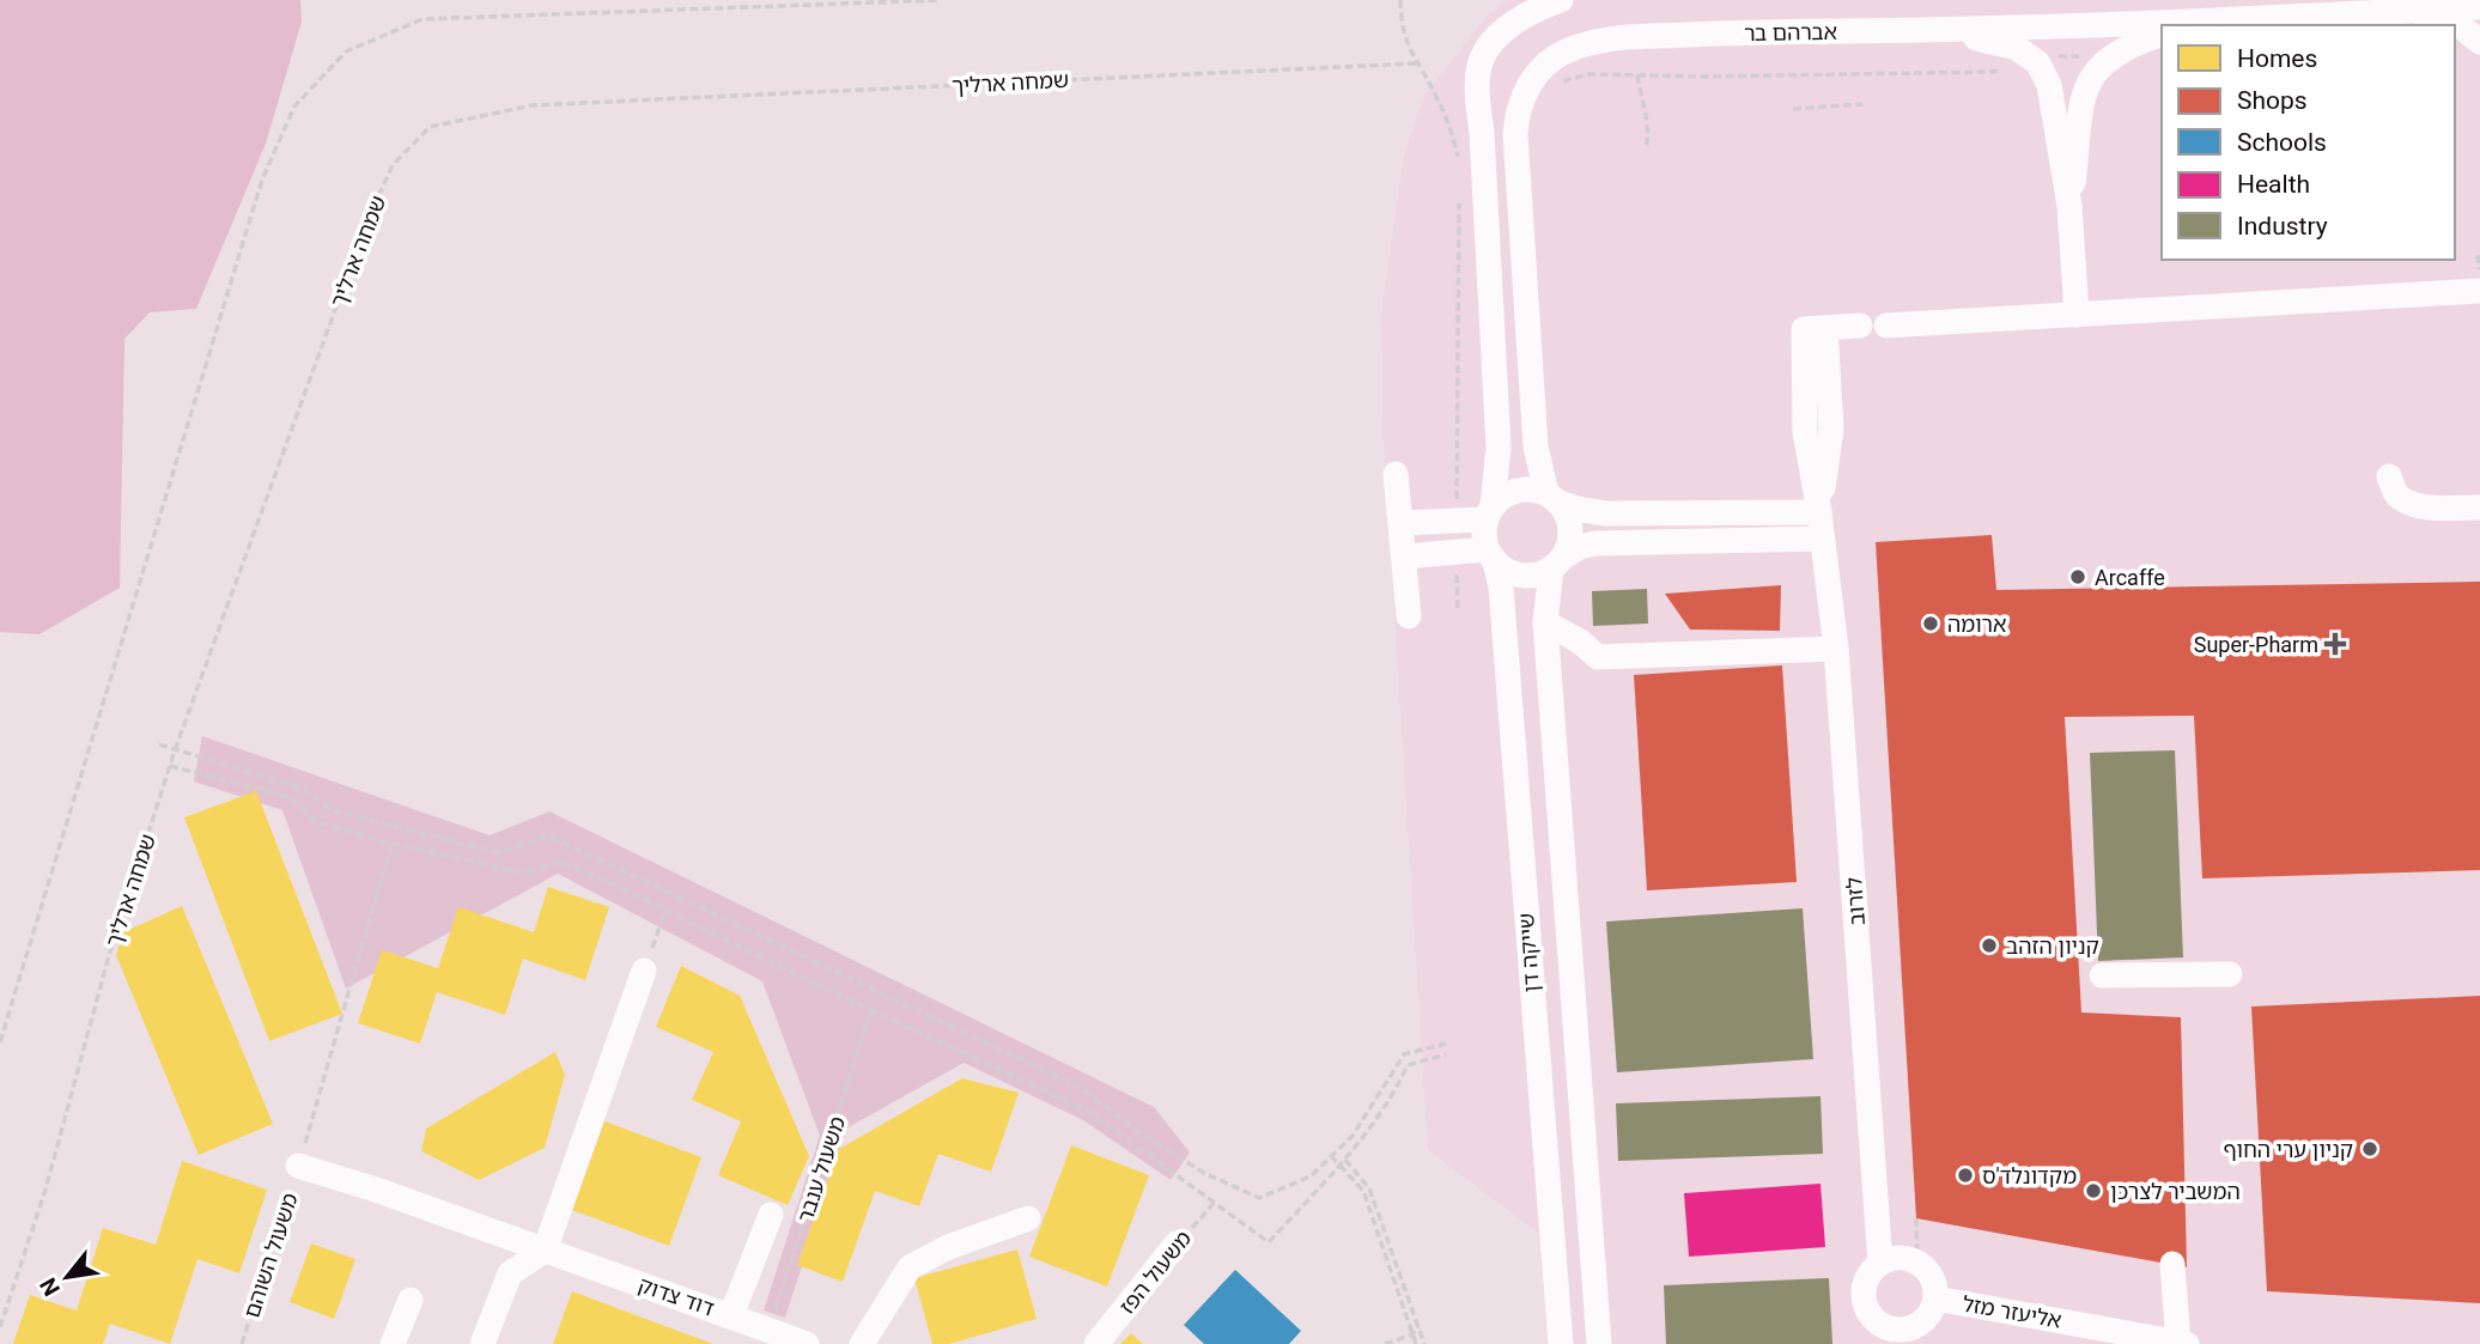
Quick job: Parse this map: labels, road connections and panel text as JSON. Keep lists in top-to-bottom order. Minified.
{"streets":{"street":["אברהם בר","לזרוב","שייקה דן","משעול הפז","דוד צדוק","אליעזר מזל"],"path":["שמחה ארליך","משעול ענבר","משעול השוהם"]},"crossings":[["אברהם בר","שייקה דן"],["לזרוב","אליעזר מזל"],["משעול ענבר","דוד צדוק"],["משעול השוהם","דוד צדוק"]],"places":{"other":["Arcaffe","ארומה","קניון הזהב","קניון ערי החוף","מקדונלד'ס","המשביר לצרכן"],"health":["Super-Pharm"]},"legend":["Homes","Shops","Schools","Health","Industry"],"north":"bottom left"}
